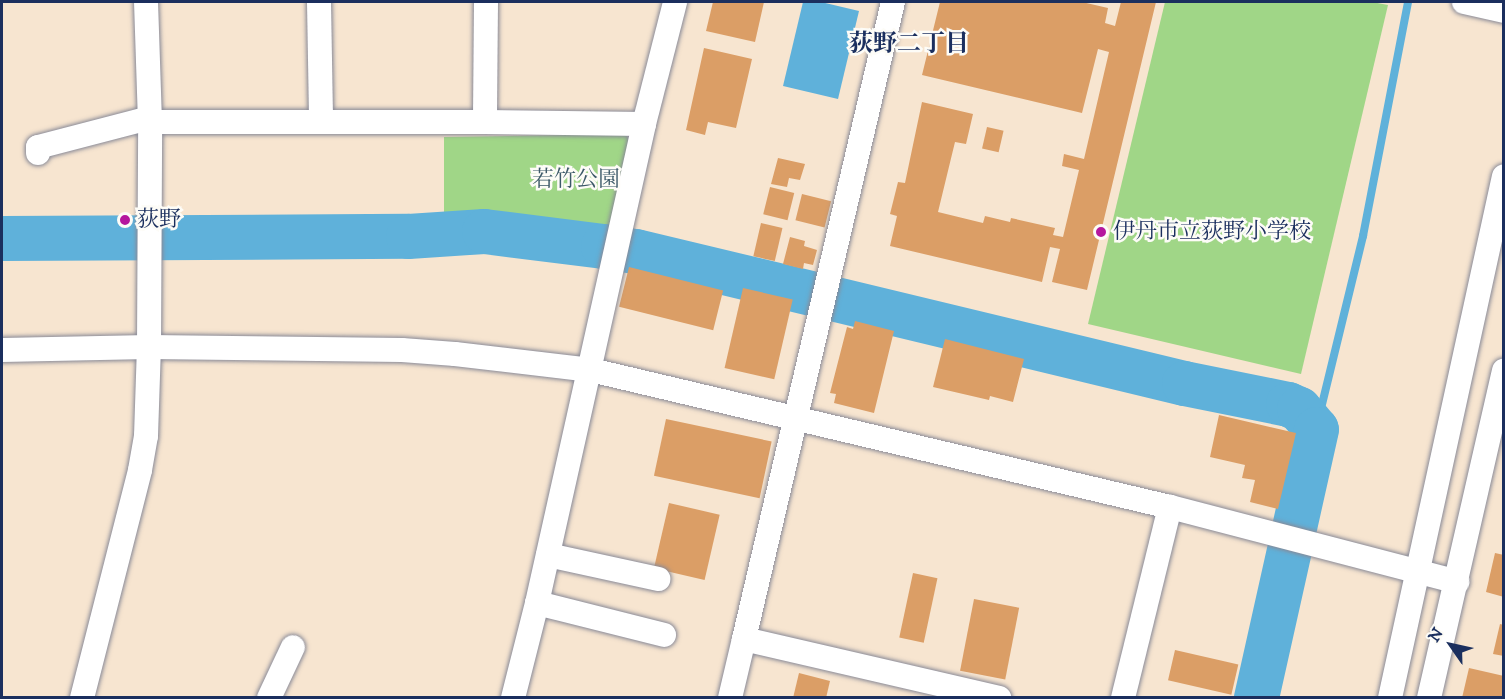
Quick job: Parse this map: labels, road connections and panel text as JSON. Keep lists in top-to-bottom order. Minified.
{"districts":["荻野二丁目"],"parks":["若竹公園"],"places":["荻野","伊丹市立荻野小学校"],"north":"top left"}
